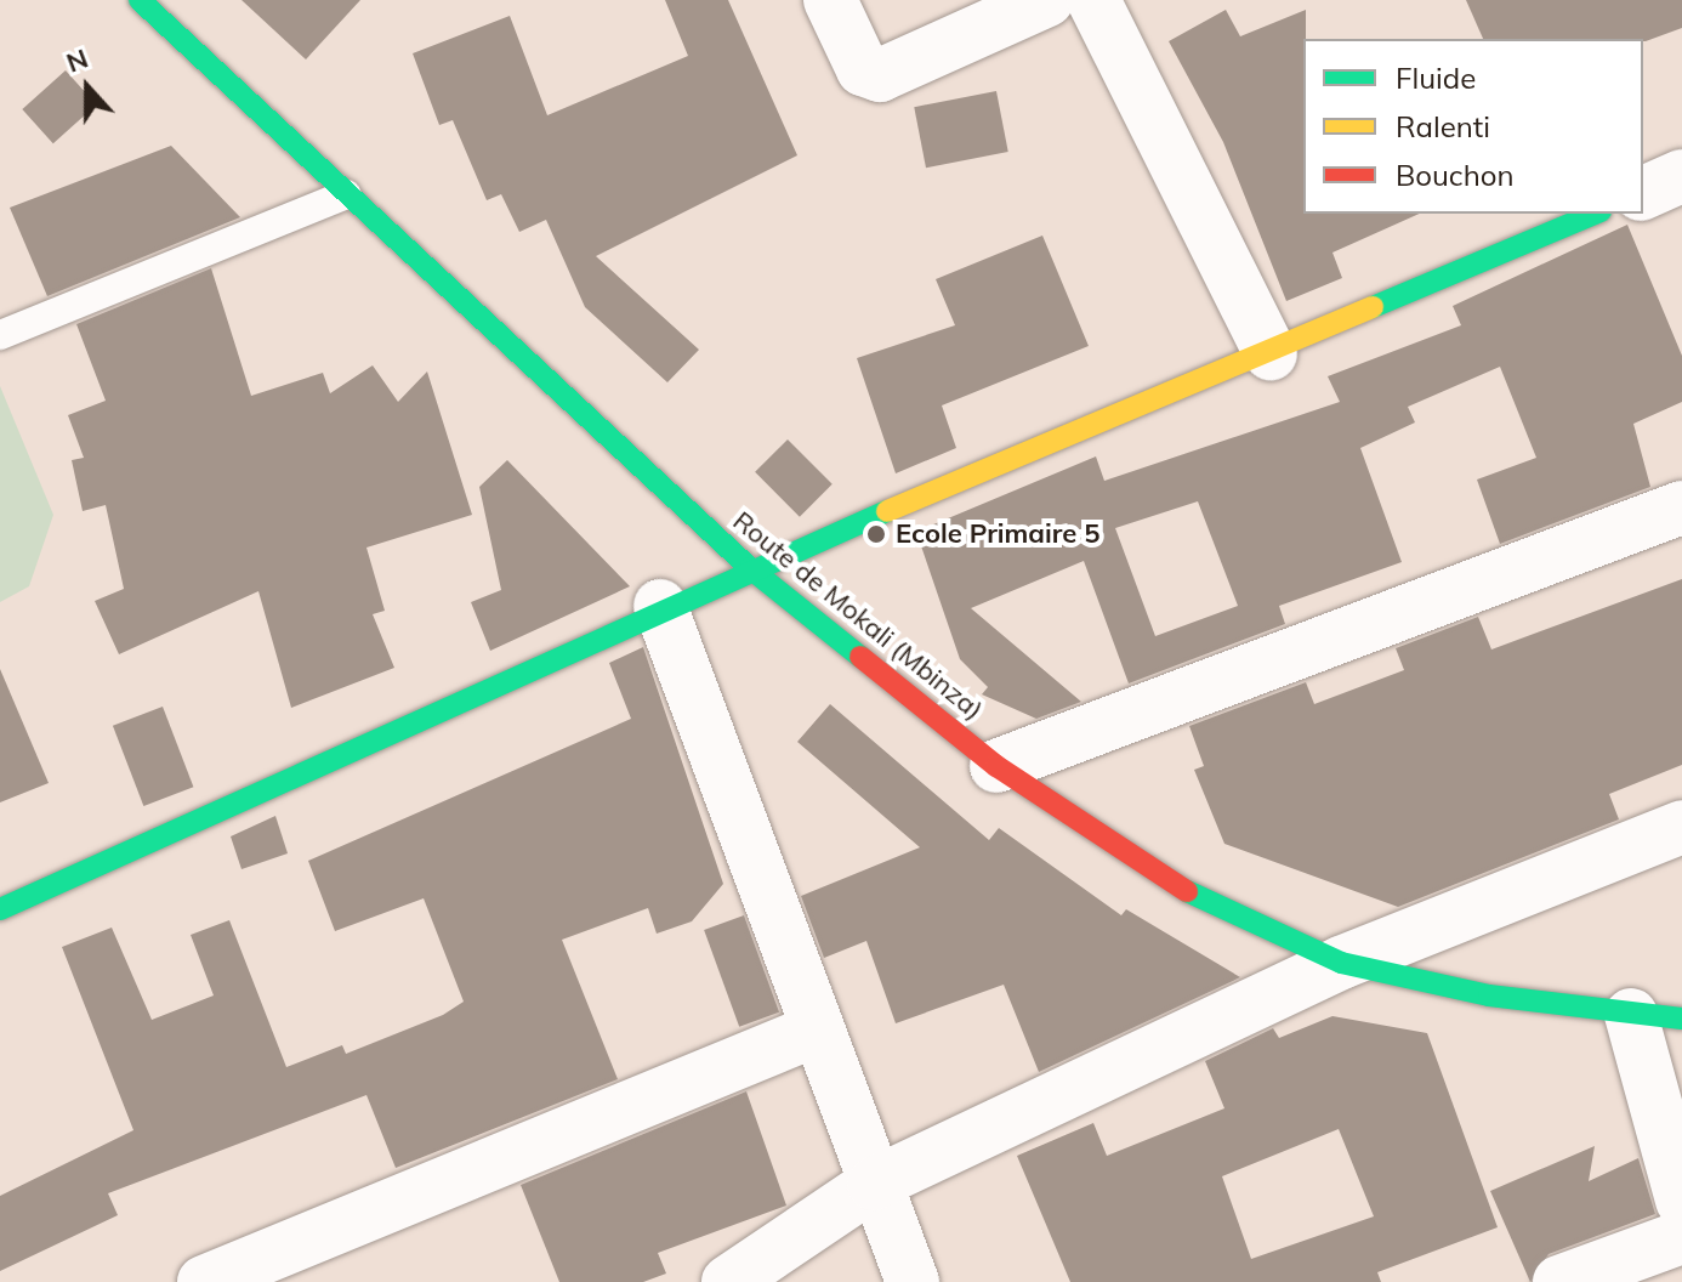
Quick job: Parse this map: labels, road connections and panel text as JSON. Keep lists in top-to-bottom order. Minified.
{"streets":{"street":["Route de Mokali (Mbinza)"]},"places":["Ecole Primaire 5"],"legend":["Fluide","Ralenti","Bouchon"],"north":"top"}
